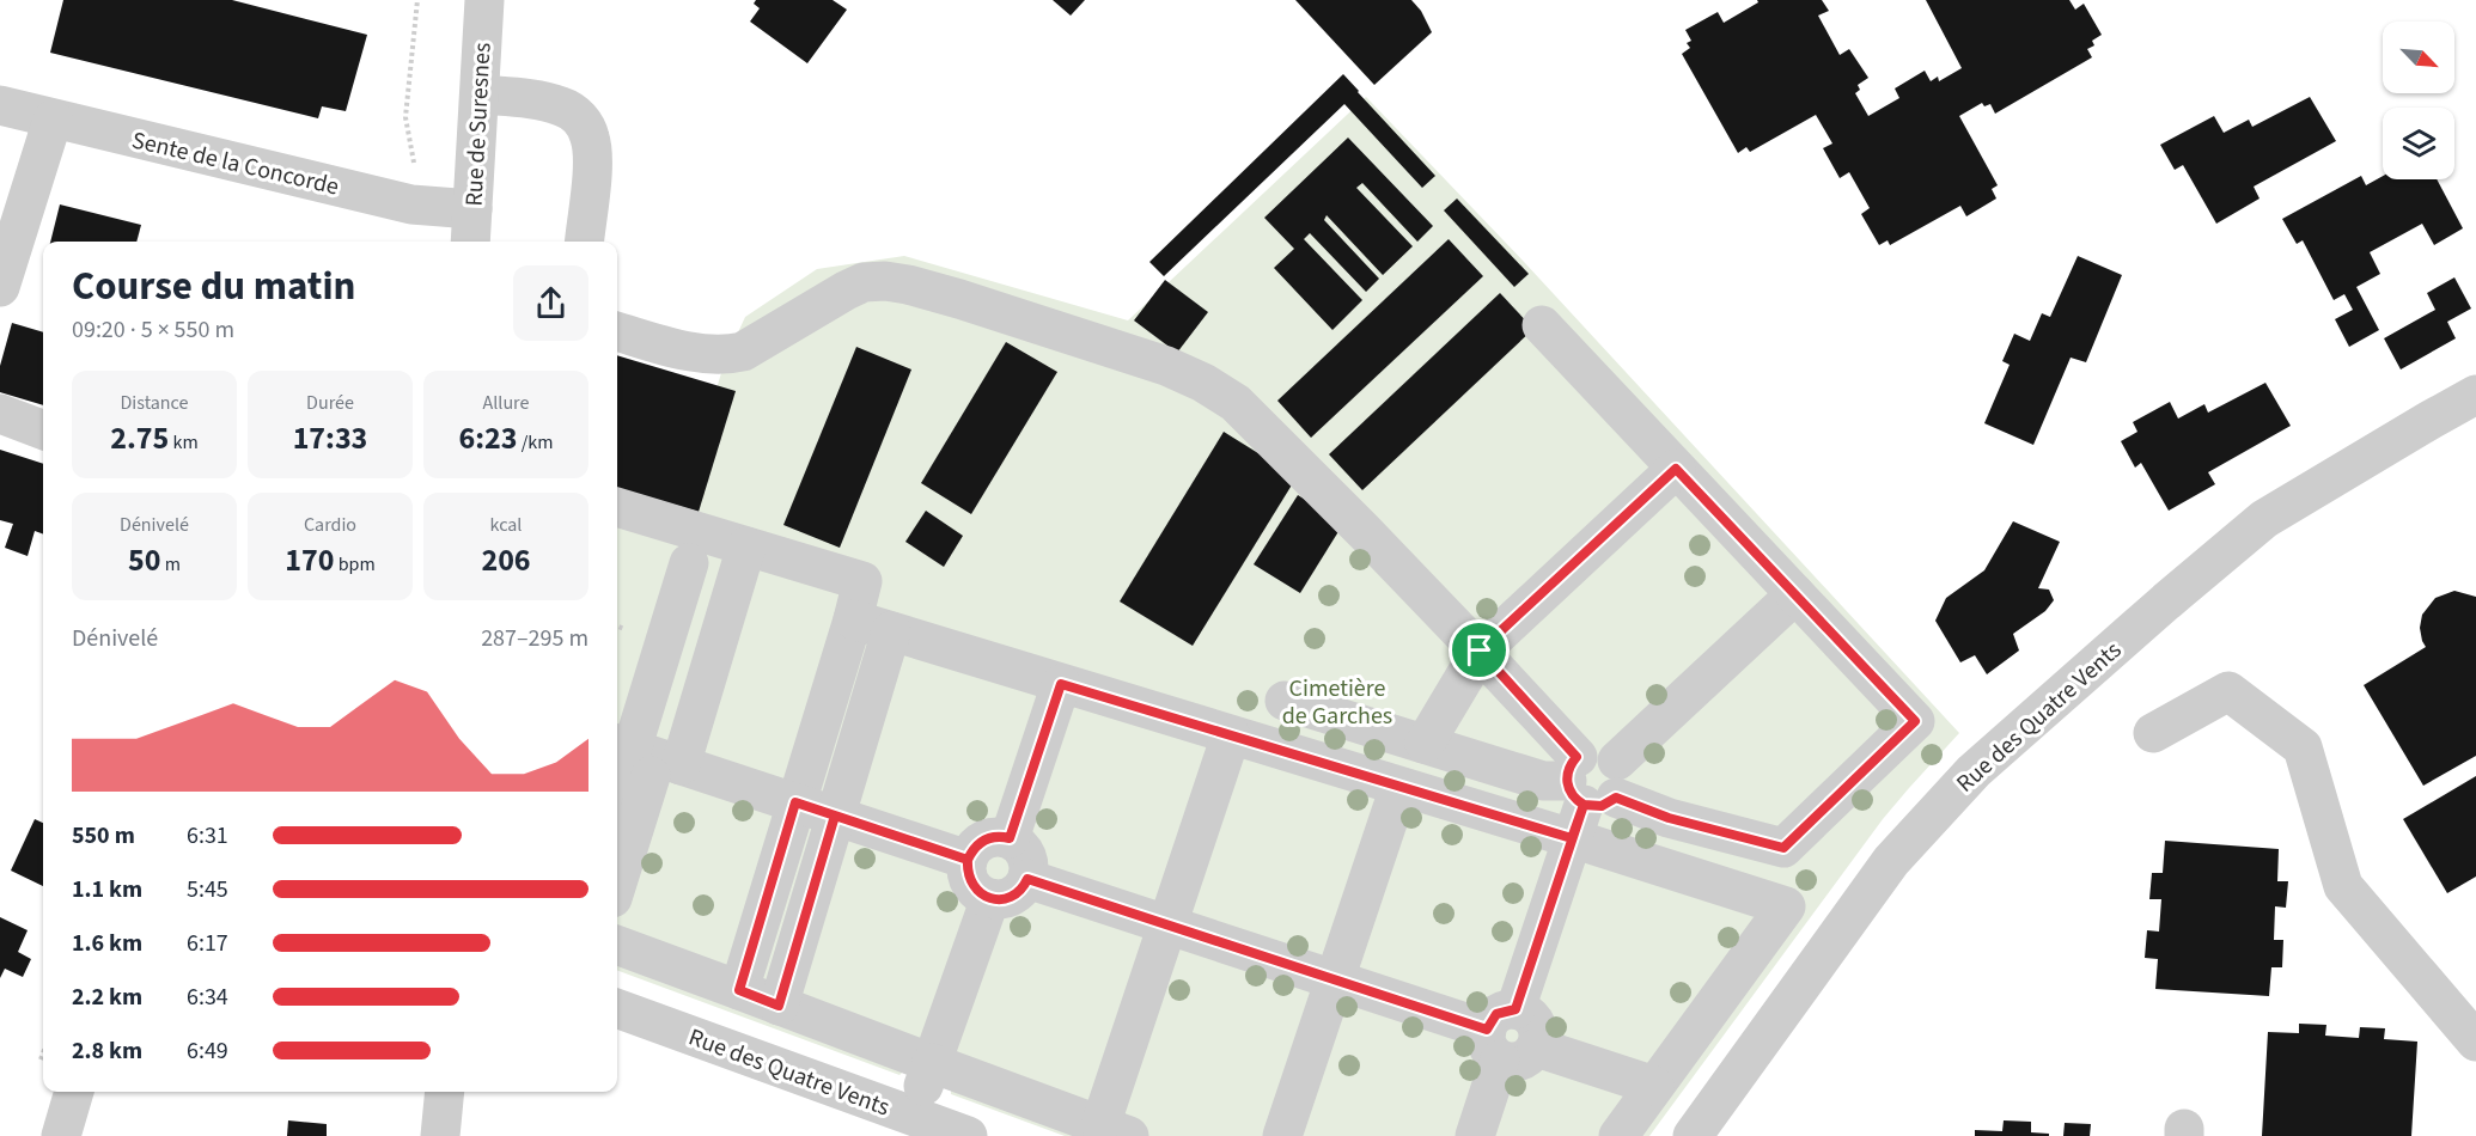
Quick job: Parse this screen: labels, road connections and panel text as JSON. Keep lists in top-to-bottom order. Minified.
{"streets":{"street":["Rue de Suresnes","Sente de la Concorde","Rue des Quatre Vents"]},"crossings":[["Rue de Suresnes","Sente de la Concorde"]],"parks":["Cimetière de Garches"],"north":"bottom right","page":{"heading":["Course du matin","09:20 · 5 × 550 m"],"stats":[["Distance","2.75 km"],["Durée","17:33"],["Allure","6:23 /km"],["Dénivelé","50 m"],["Cardio","170 bpm"],["kcal","206"]],"chart":["Dénivelé","287–295 m"],"list":[{"name":"550 m","note":"6:31"},{"name":"1.1 km","note":"5:45"},{"name":"1.6 km","note":"6:17"},{"name":"2.2 km","note":"6:34"},{"name":"2.8 km","note":"6:49"}]}}
